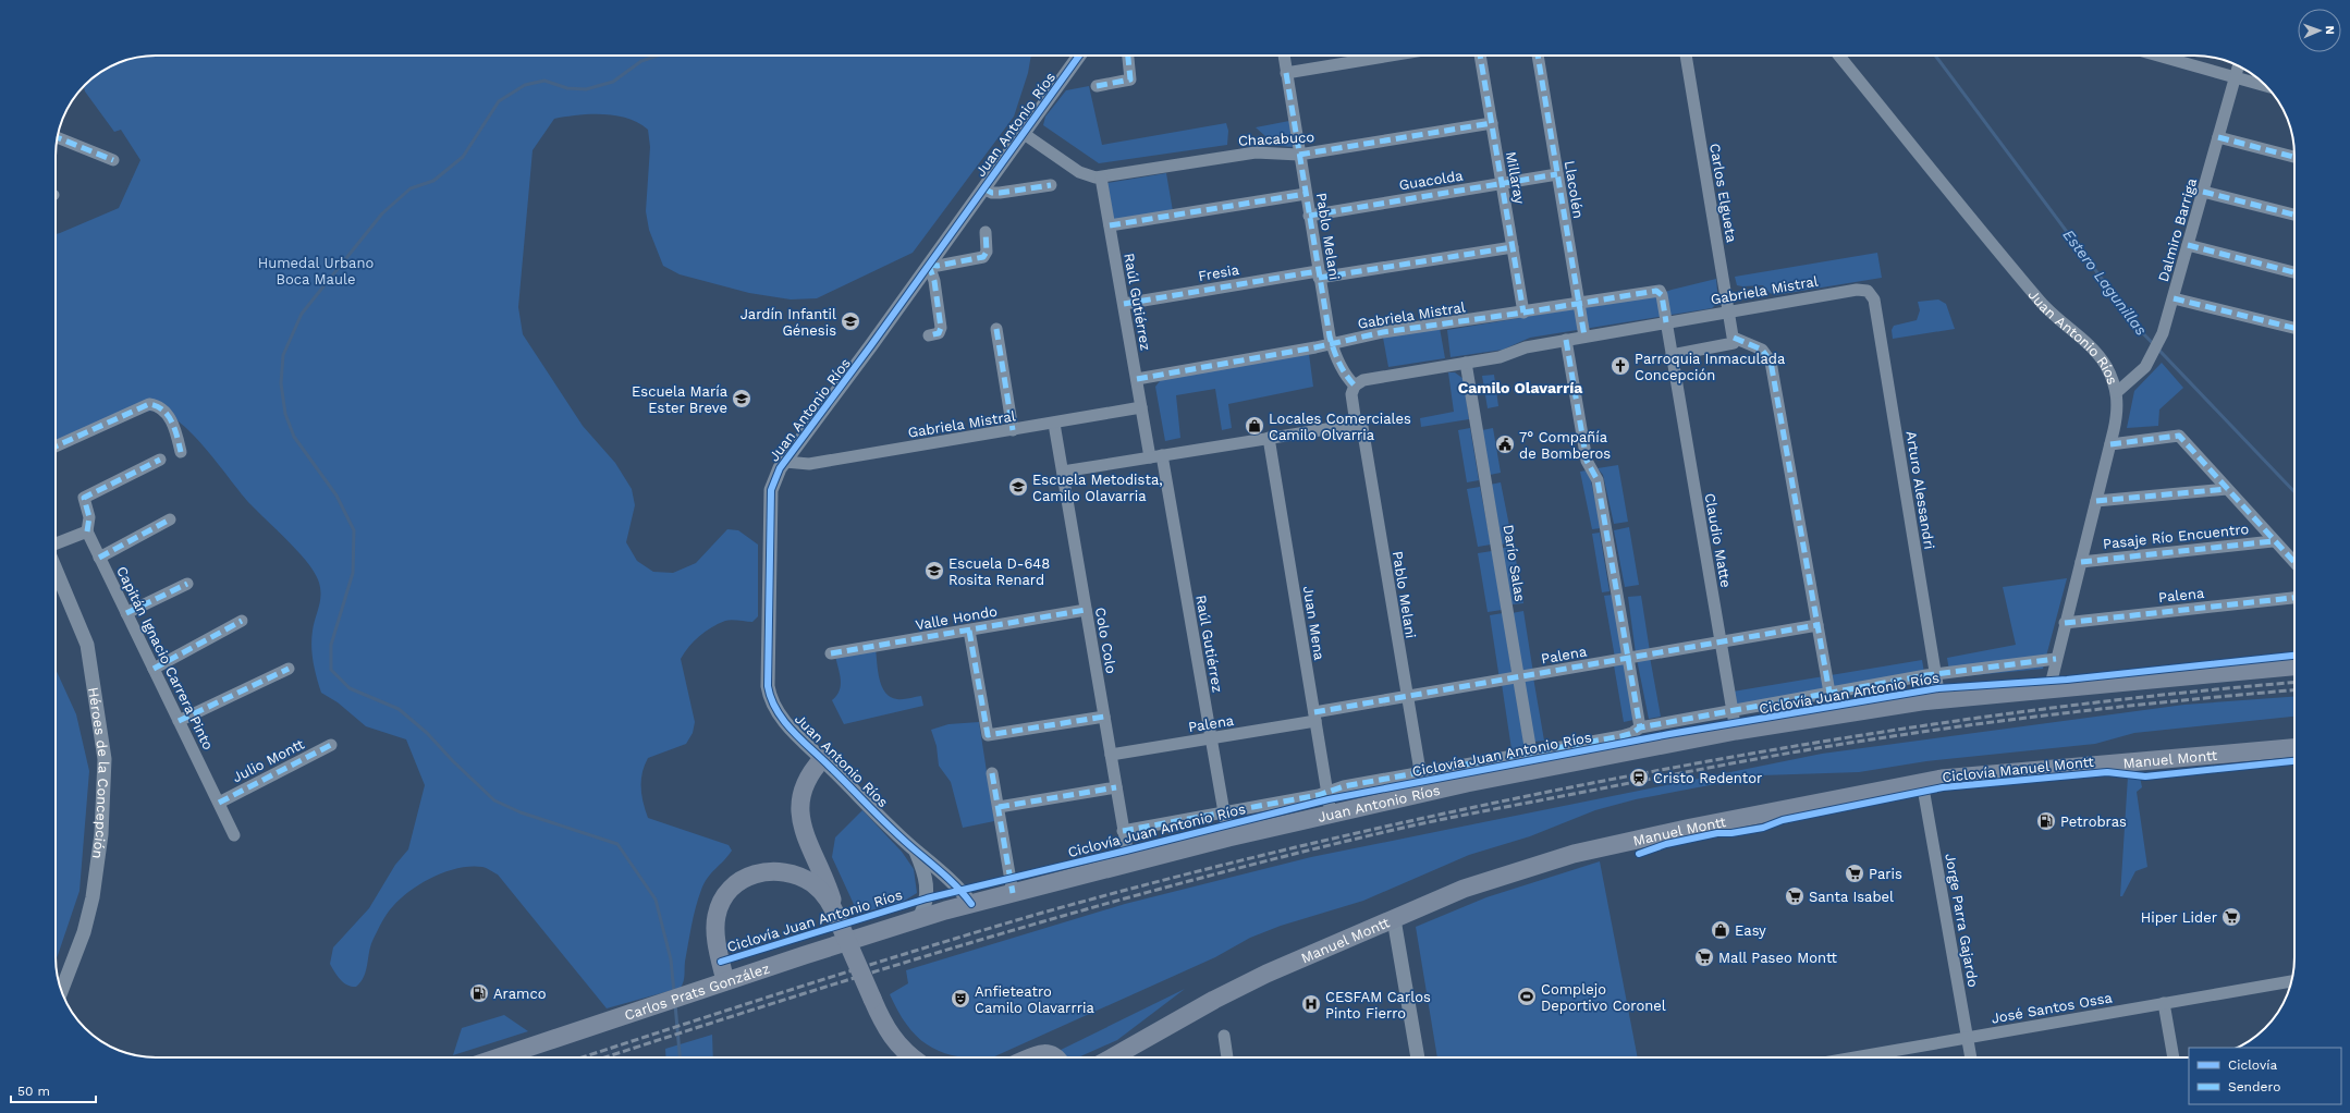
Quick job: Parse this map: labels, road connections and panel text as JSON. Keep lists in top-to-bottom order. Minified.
{"streets":{"main road":["Juan Antonio Ríos","Manuel Montt","Carlos Prats González"],"street":["Chacabuco","Millaray","Guacolda","Llacolén","Carlos Elgueta","Dalmiro Barriga","Pablo Melani","Fresia","Gabriela Mistral","Raúl Gutiérrez","Arturo Alessandri","Pasaje Río Encuentro","Claudio Matte","Darío Salas","Palena","Valle Hondo","Juan Mena","Colo Colo","Capitán Ignacio Carrera Pinto","Julio Montt","Héroes de la Concepción","Jorge Parra Gajardo","José Santos Ossa"],"cycle path":["Ciclovía Juan Antonio Ríos","Ciclovía Manuel Montt"]},"crossings":[["Juan Antonio Ríos","Chacabuco"],["Juan Antonio Ríos","Dalmiro Barriga"],["Juan Antonio Ríos","Gabriela Mistral"],["Juan Antonio Ríos","Raúl Gutiérrez"],["Juan Antonio Ríos","Arturo Alessandri"],["Juan Antonio Ríos","Pasaje Río Encuentro"],["Juan Antonio Ríos","Claudio Matte"],["Juan Antonio Ríos","Darío Salas"],["Juan Antonio Ríos","Palena"],["Juan Antonio Ríos","Juan Mena"],["Juan Antonio Ríos","Colo Colo"],["Juan Antonio Ríos","Carlos Prats González"],["Chacabuco","Millaray"],["Chacabuco","Pablo Melani"],["Chacabuco","Raúl Gutiérrez"],["Millaray","Guacolda"],["Millaray","Fresia"],["Millaray","Gabriela Mistral"],["Guacolda","Llacolén"],["Guacolda","Pablo Melani"],["Llacolén","Gabriela Mistral"],["Carlos Elgueta","Gabriela Mistral"],["Pablo Melani","Fresia"],["Pablo Melani","Gabriela Mistral"],["Pablo Melani","Palena"],["Fresia","Raúl Gutiérrez"],["Gabriela Mistral","Raúl Gutiérrez"],["Gabriela Mistral","Arturo Alessandri"],["Gabriela Mistral","Claudio Matte"],["Gabriela Mistral","Darío Salas"],["Gabriela Mistral","Colo Colo"],["Raúl Gutiérrez","Palena"],["Claudio Matte","Palena"],["Darío Salas","Palena"],["Palena","Juan Mena"],["Palena","Colo Colo"],["Valle Hondo","Colo Colo"],["Capitán Ignacio Carrera Pinto","Julio Montt"],["Manuel Montt","Jorge Parra Gajardo"],["Jorge Parra Gajardo","José Santos Ossa"]],"districts":["Camilo Olavarría"],"water":["Estero Lagunillas"],"parks":["Humedal Urbano Boca Maule"],"places":{"school or university":["Jardín Infantil Génesis","Escuela María Ester Breve","Escuela Metodista, Camilo Olavarria","Escuela D-648 Rosita Renard"],"church":["Parroquia Inmaculada Concepción"],"shop":["Locales Comerciales Camilo Olvarria","Easy"],"public building":["7° Compañía de Bomberos"],"station":["Cristo Redentor"],"fuel station":["Petrobras","Aramco"],"supermarket":["Paris","Santa Isabel","Hiper Lider","Mall Paseo Montt"],"sports":["Complejo Deportivo Coronel"],"theatre":["Anfieteatro Camilo Olavarrria"],"hospital":["CESFAM Carlos Pinto Fierro"]},"legend":["Ciclovía","Sendero"],"scale_bar":"50 m","north":"right"}
